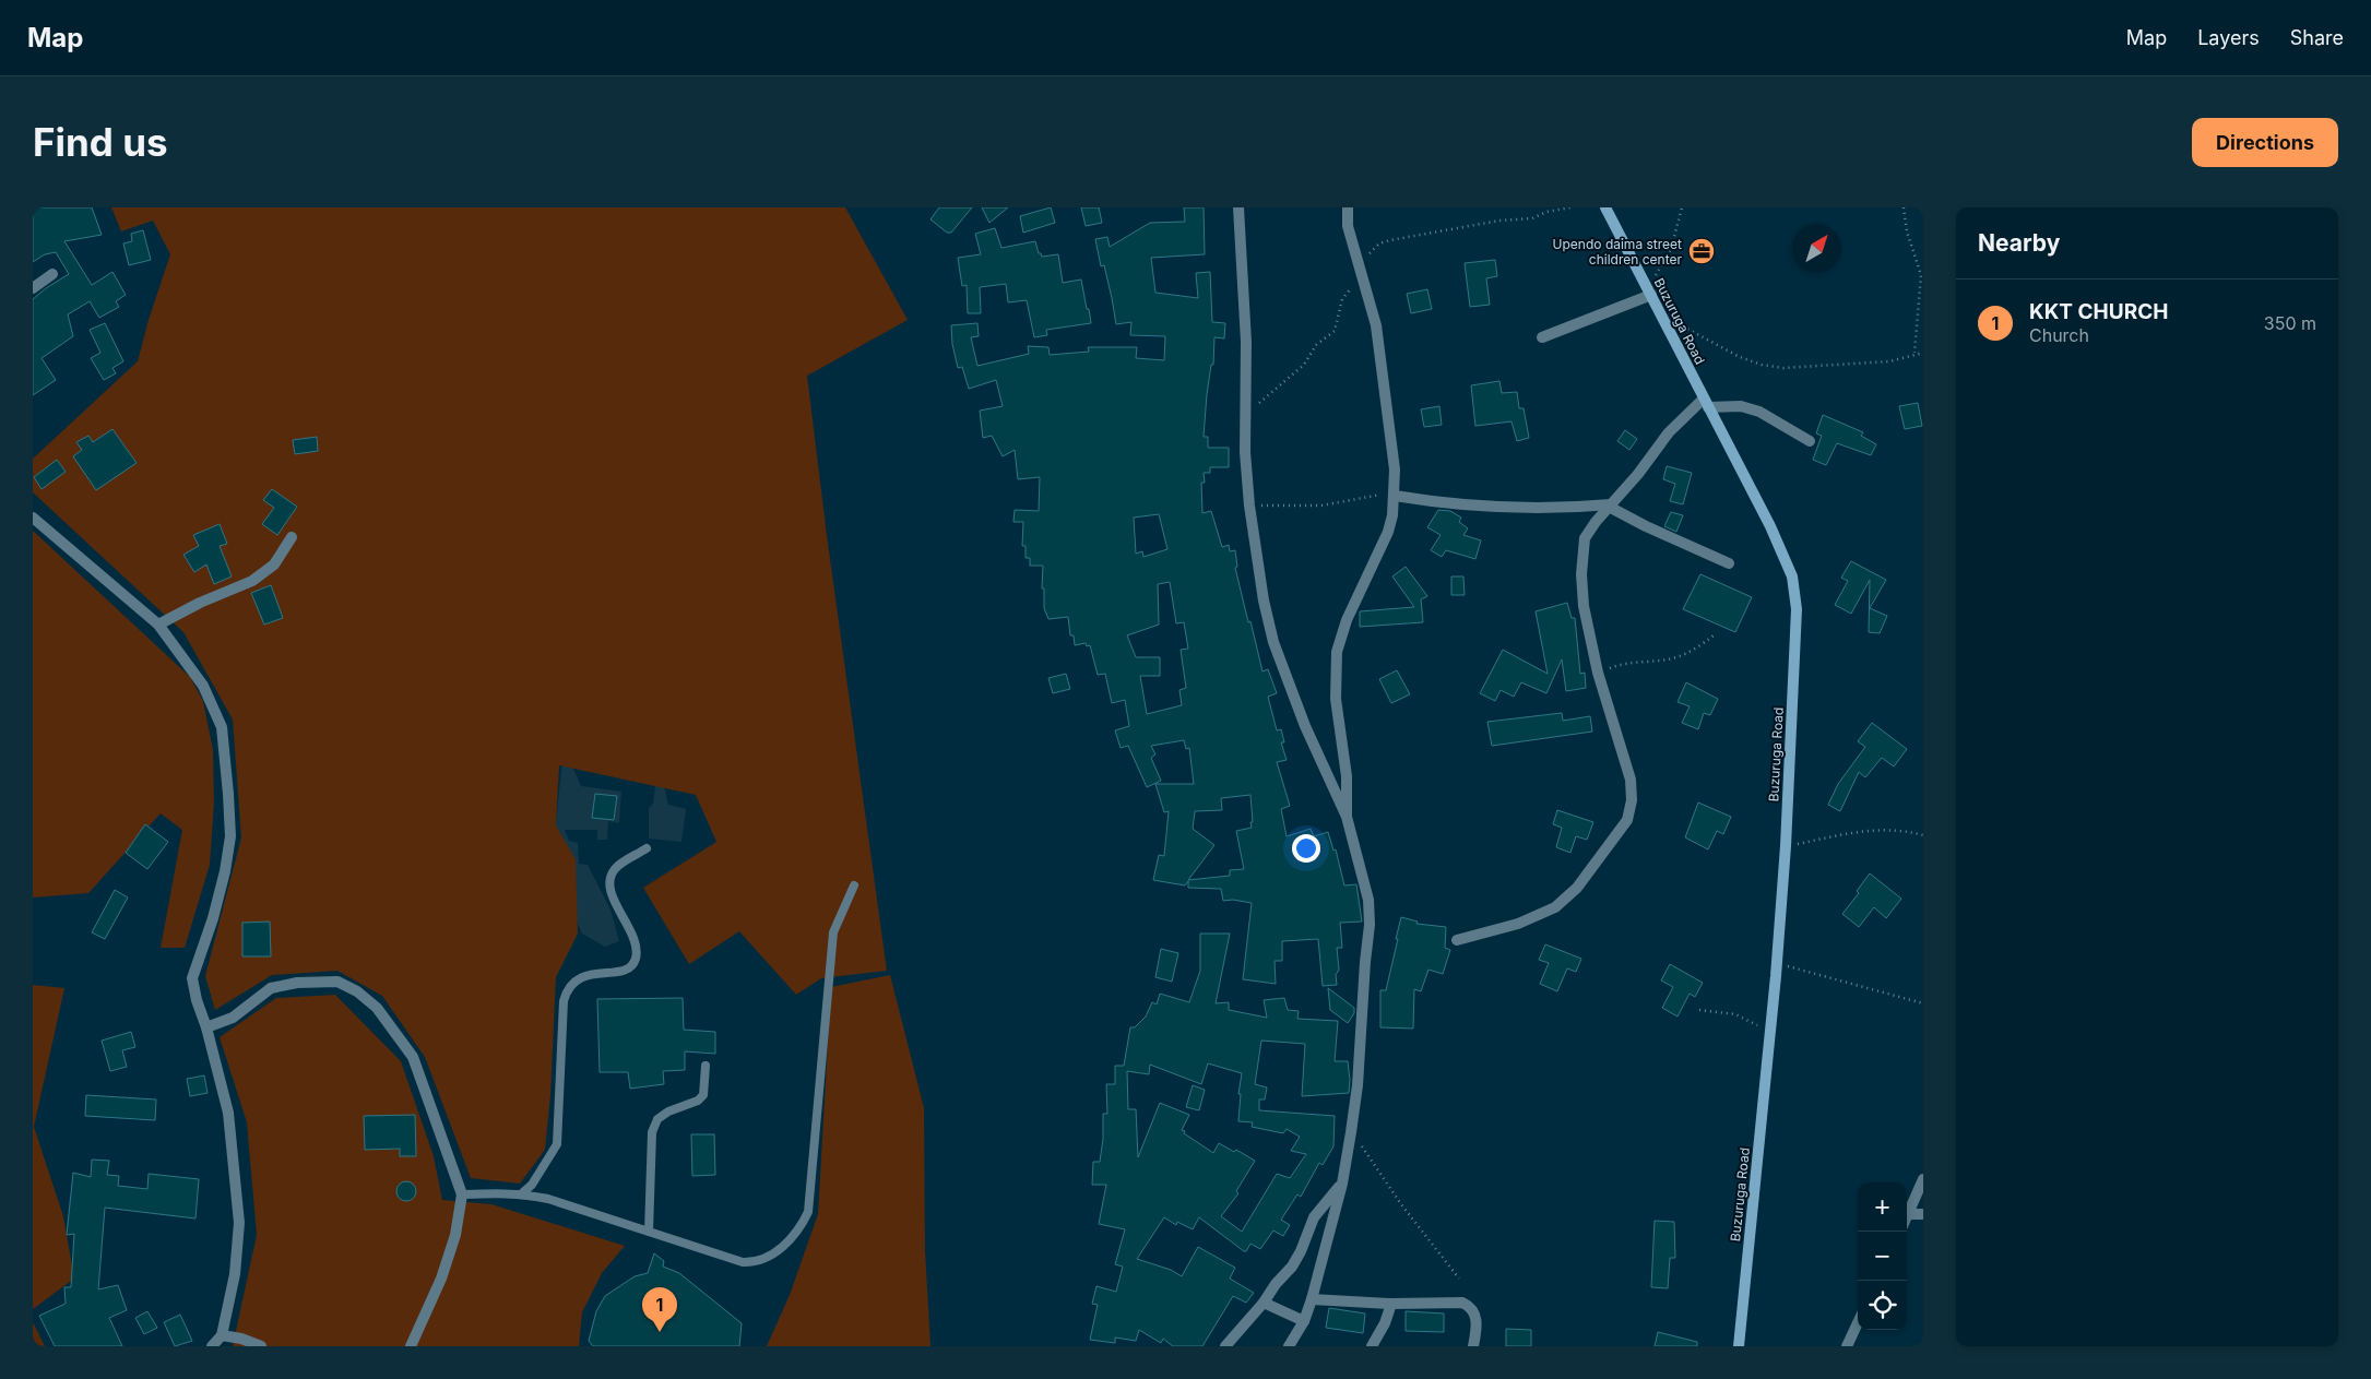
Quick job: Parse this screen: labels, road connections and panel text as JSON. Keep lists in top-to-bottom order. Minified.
{"streets":{"main road":["Buzuruga Road"]},"places":{"office":["Upendo daima street children center"]},"north":"top right","page":{"header":"Map","nav":["Map","Layers","Share"],"buttons":"Directions","title":"Find us","heading":"Nearby","list":[{"mark":"1","name":"KKT CHURCH","note":"Church","value":"350 m"}],"map_buttons":["+","−"],"pins":"1"}}
